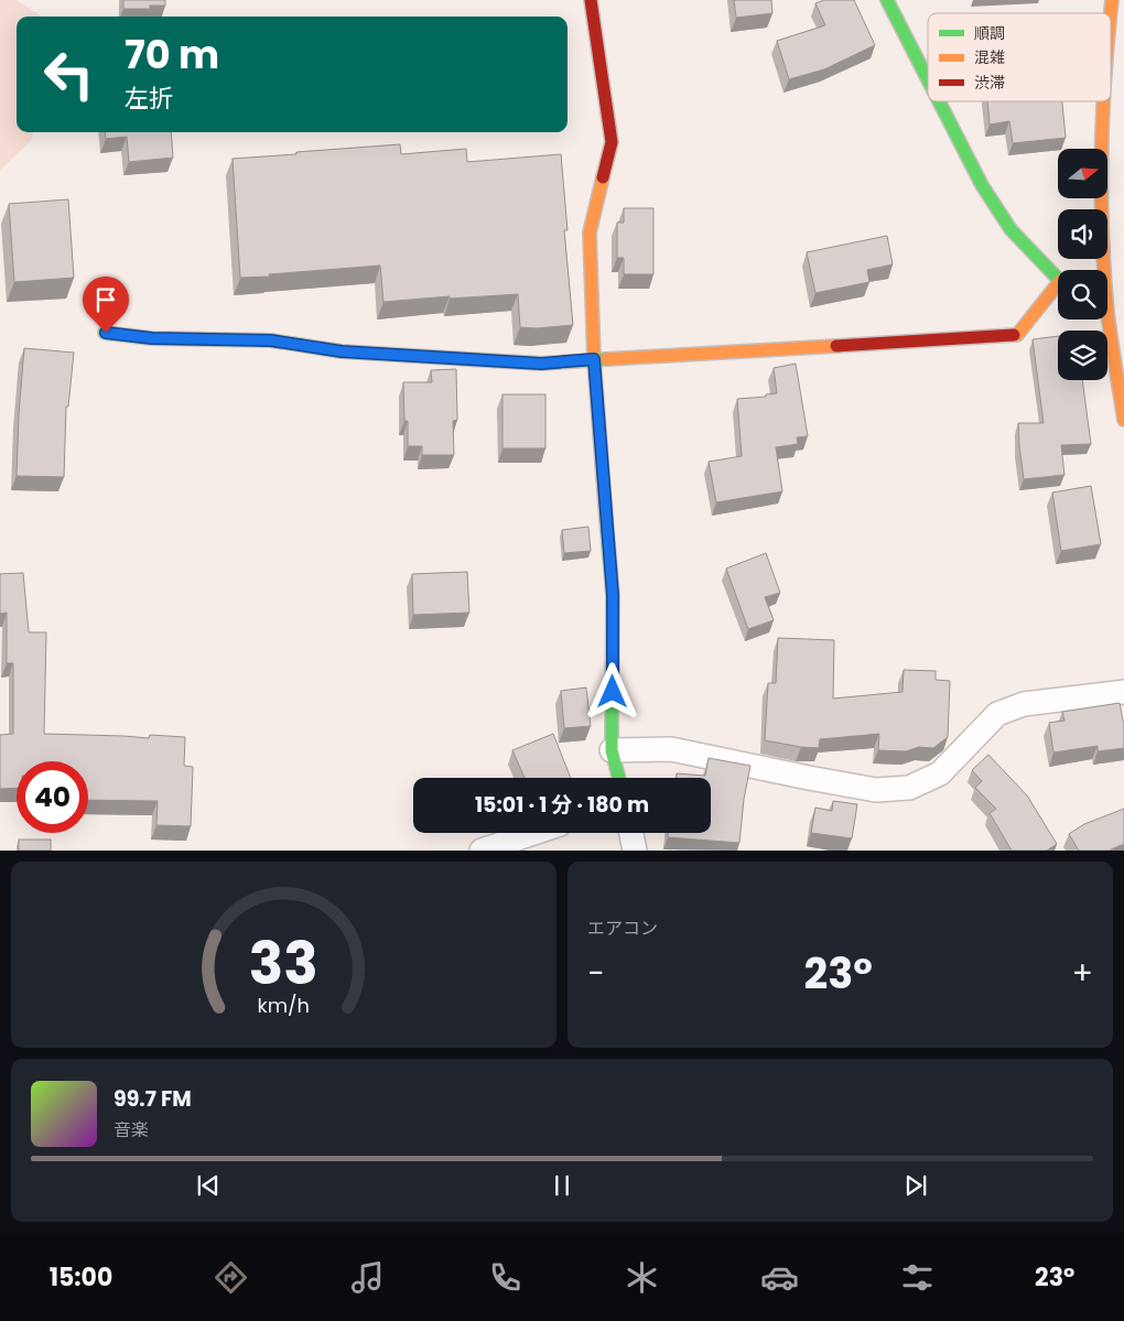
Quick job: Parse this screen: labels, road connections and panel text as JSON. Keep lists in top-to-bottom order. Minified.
{"legend":["順調","混雑","渋滞"],"north":"right","page":{"turn":["70 m","左折"],"limit":"40","trip":"15:01 · 1 分 · 180 m","tile":"エアコン","heat":["−","23°","+"],"song":["99.7 FM","音楽"],"tabs":["15:00","23°"],"gauge":["33","km/h"]}}
